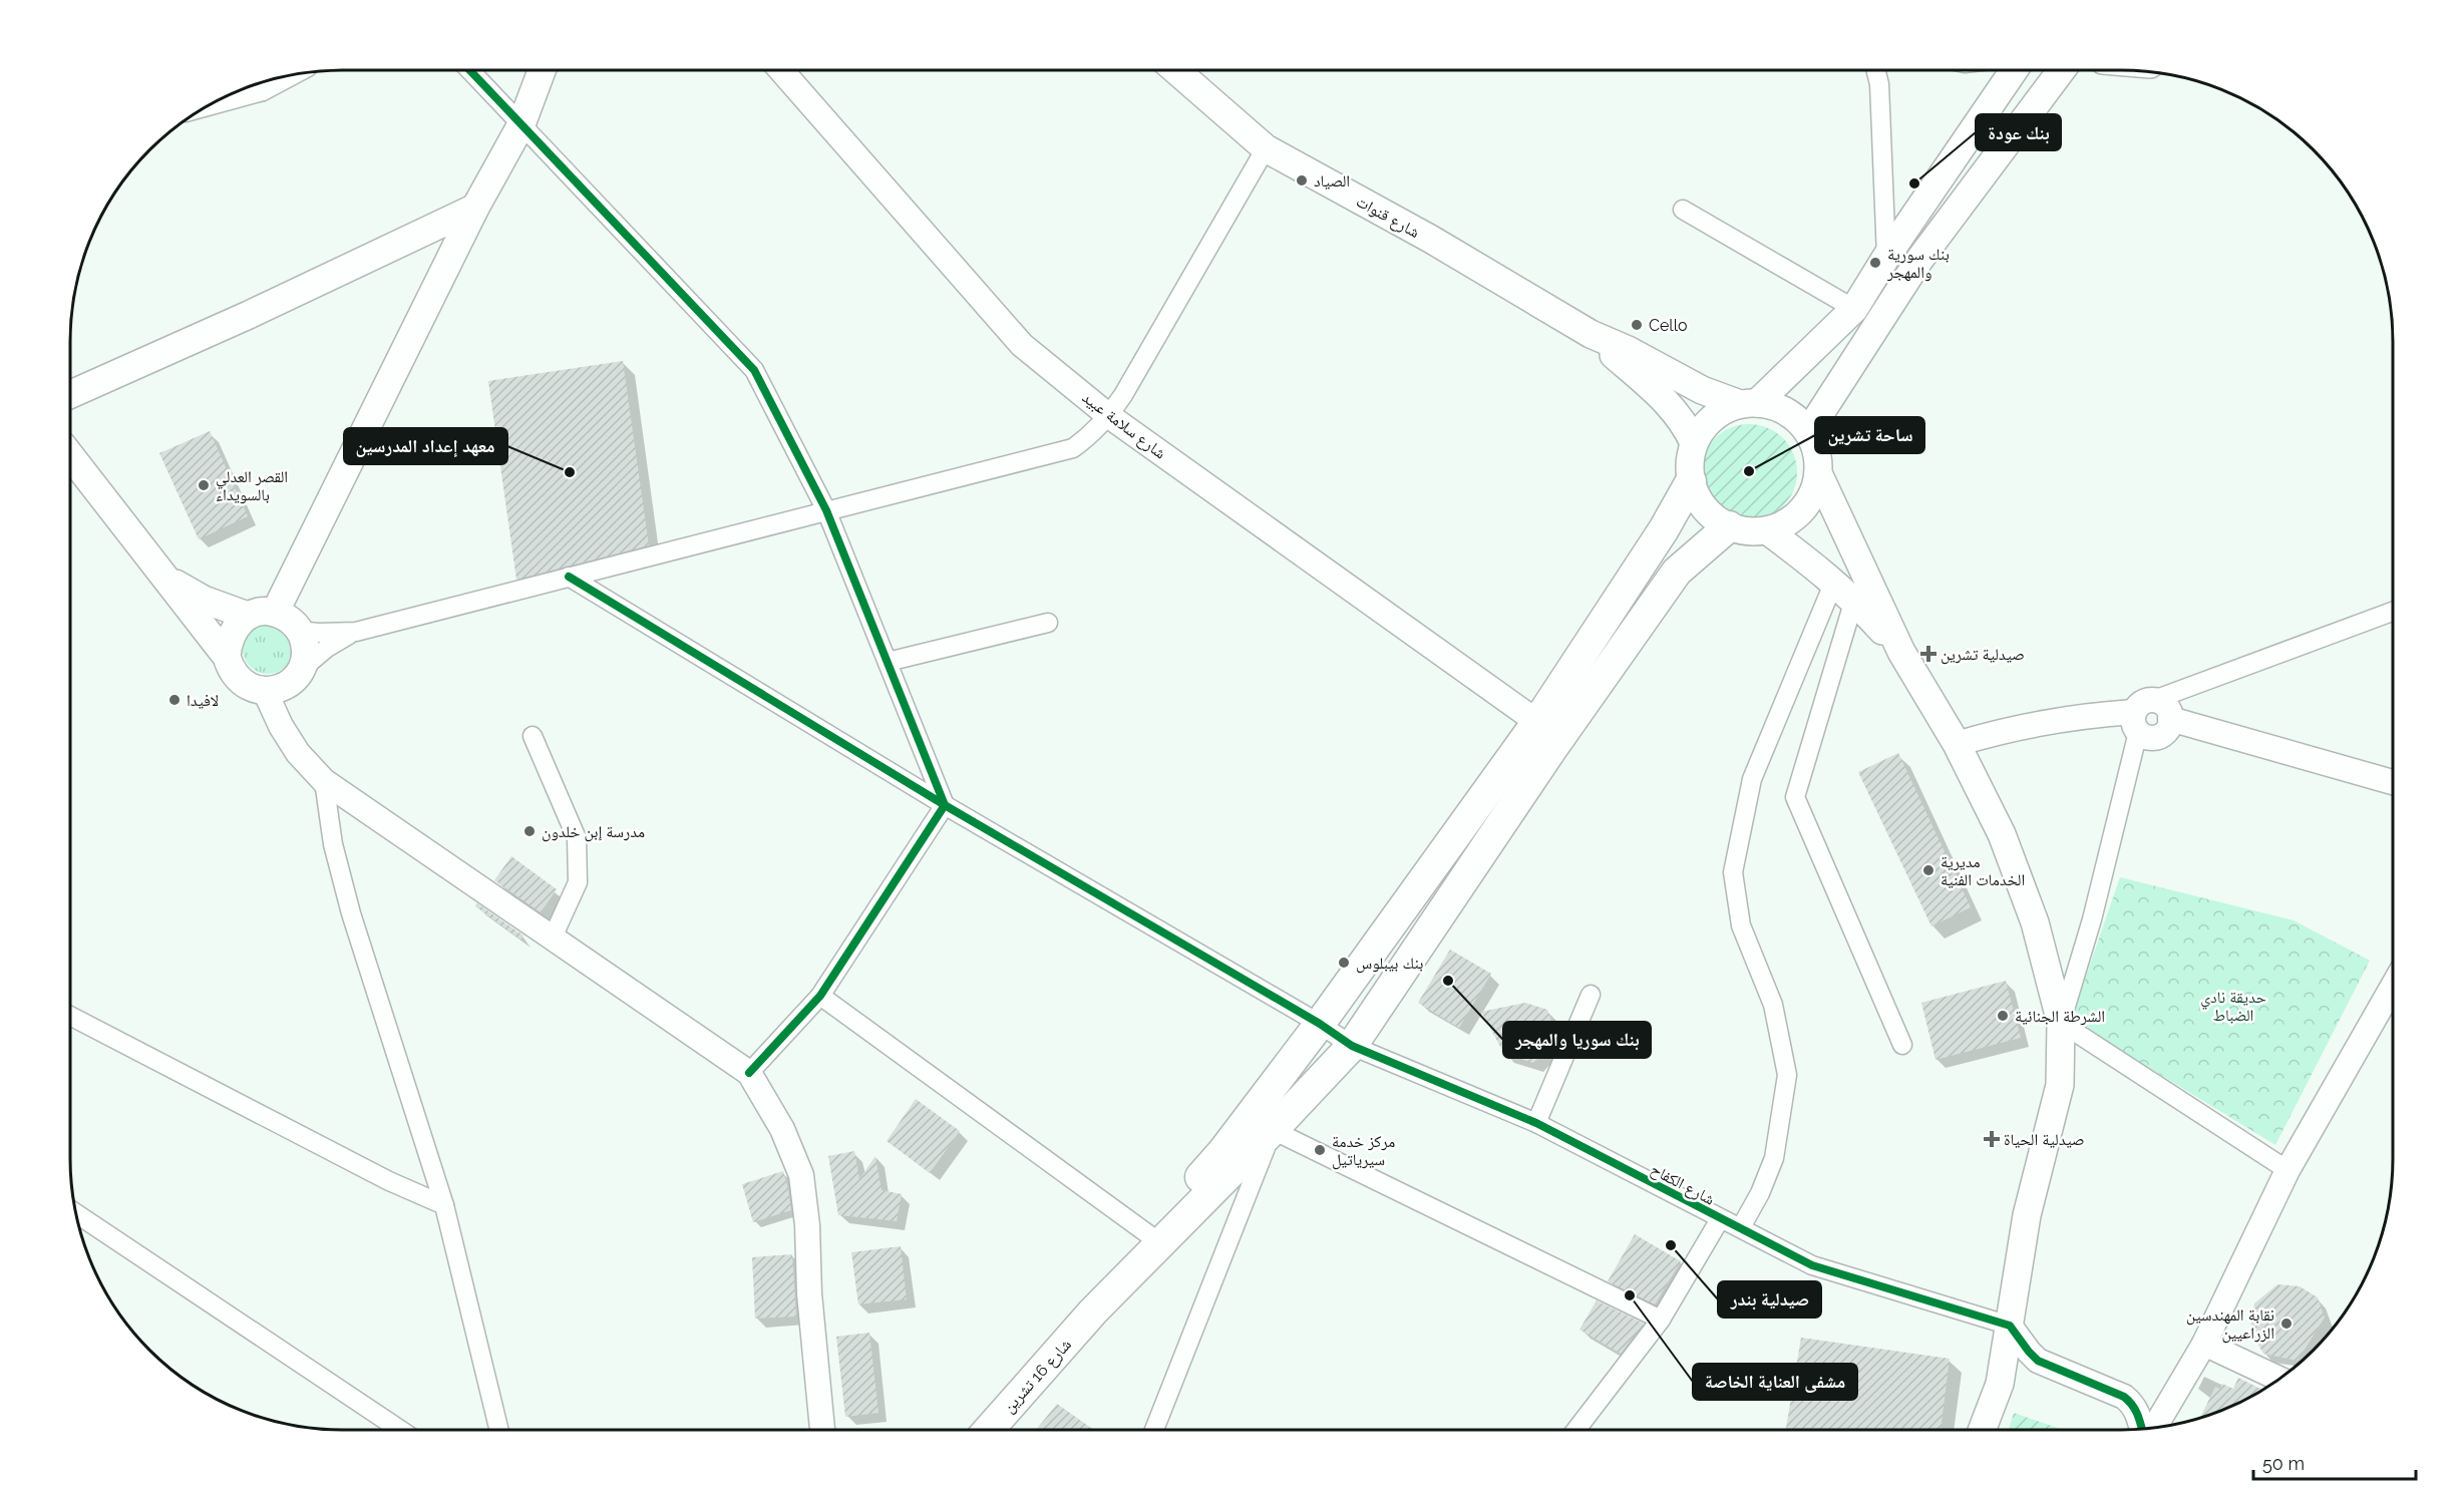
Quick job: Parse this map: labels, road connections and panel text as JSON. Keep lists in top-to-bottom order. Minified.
{"streets":{"main road":["شارع قنوات","شارع 16 تشرين"],"street":["شارع سلامة عبيد","شارع الكفاح"]},"parks":["حديقة نادي الضباط"],"places":{"other":["الصياد","بنك عودة","بنك سورية والمهجر","Cello","ساحة تشرين","معهد إعداد المدرسين","القصر العدلي بالسويداء","لافيدا","مدرسة إبن خلدون","مديرية الخدمات الفنية","بنك بيبلوس","بنك سوريا والمهجر","الشرطة الجنائية","مركز خدمة سيرياتيل","صيدلية بندر","مشفى العناية الخاصة","نقابة المهندسين الزراعيين"],"health":["صيدلية تشرين","صيدلية الحياة"]},"scale_bar":"50 m"}
